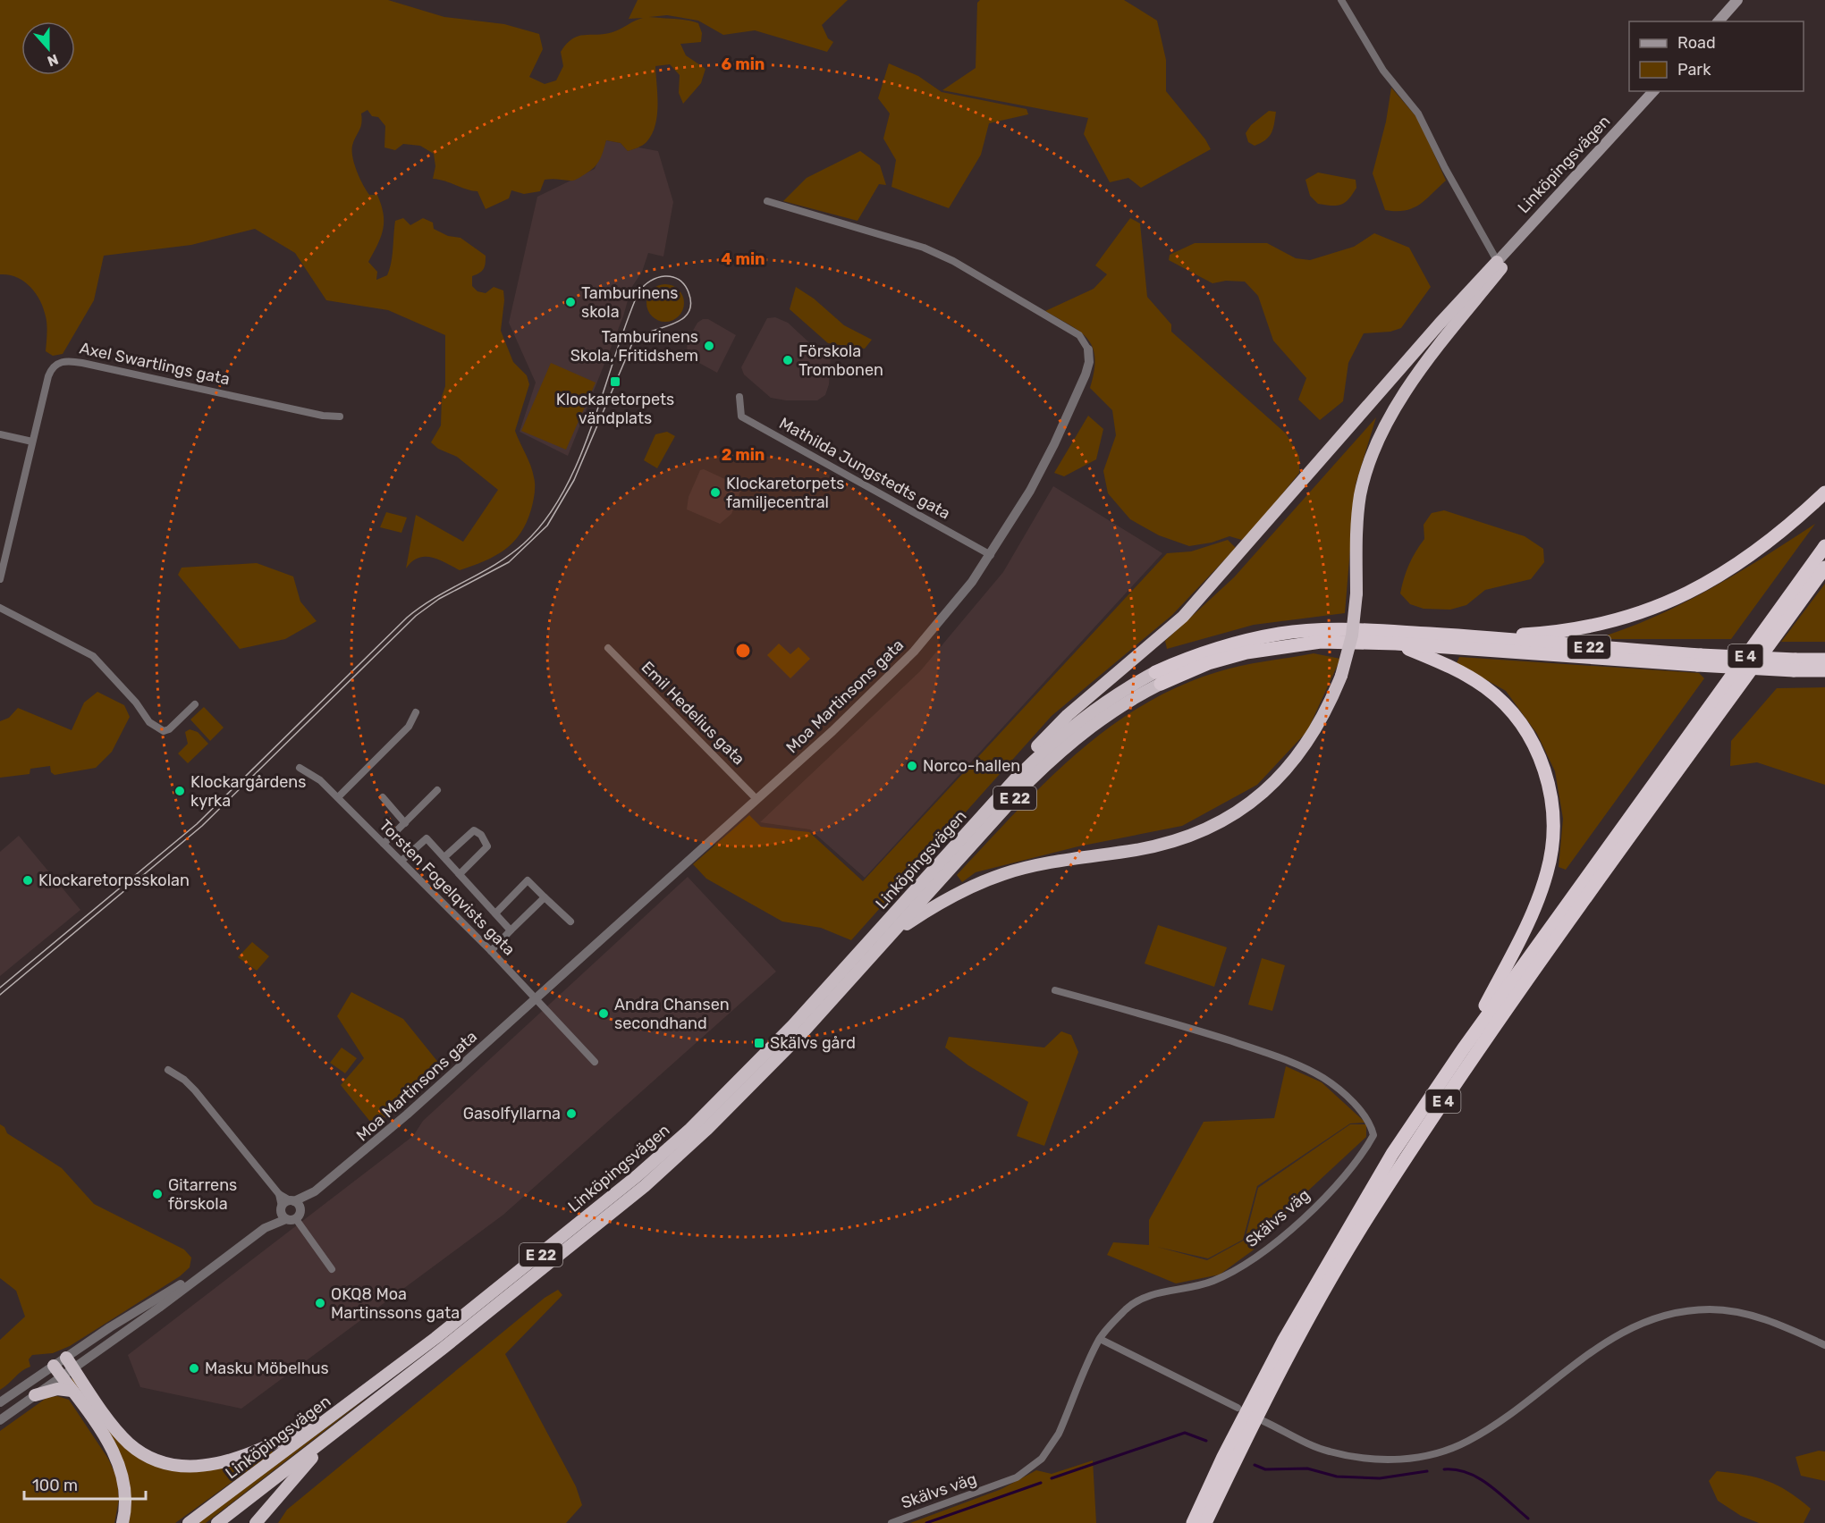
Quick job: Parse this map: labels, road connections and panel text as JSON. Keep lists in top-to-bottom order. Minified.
{"streets":{"highway":["Linköpingsvägen","E 22","E 4"],"street":["Axel Swartlings gata","Mathilda Jungstedts gata","Moa Martinsons gata","Emil Hedelius gata","Torsten Fogelqvists gata","Skälvs väg"]},"crossings":[["Linköpingsvägen","E 22"],["Mathilda Jungstedts gata","Moa Martinsons gata"],["Moa Martinsons gata","Emil Hedelius gata"],["Moa Martinsons gata","Torsten Fogelqvists gata"]],"places":{"other":["Tamburinens skola","Tamburinens Skola, Fritidshem","Förskola Trombonen","Klockaretorpets familjecentral","Norco-hallen","Klockargårdens kyrka","Klockaretorpsskolan","Andra Chansen secondhand","Gasolfyllarna","Gitarrens förskola","OKQ8 Moa Martinssons gata","Masku Möbelhus"],"transit":["Klockaretorpets vändplats","Skälvs gård"]},"legend":["Road","Park"],"scale_bar":"100 m","north":"bottom","rings":["6 min","4 min","2 min"]}
